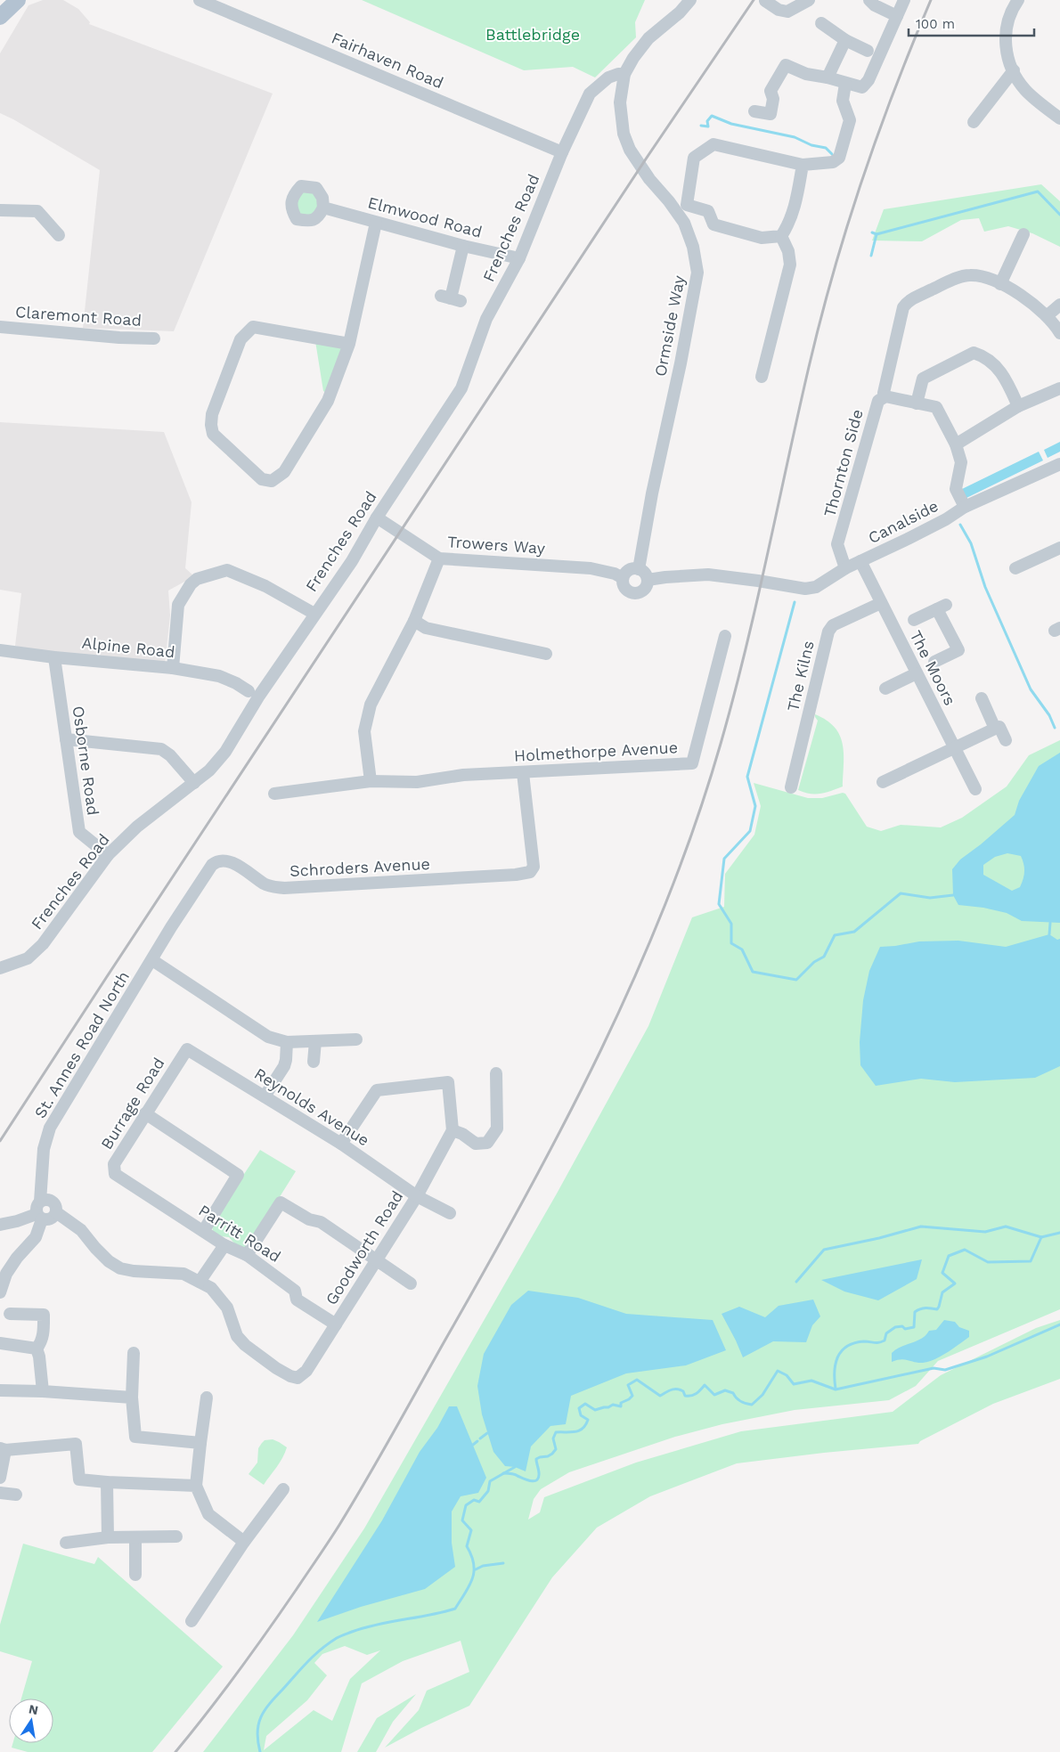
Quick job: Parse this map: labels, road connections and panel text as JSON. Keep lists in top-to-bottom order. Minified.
{"streets":{"street":["Fairhaven Road","Elmwood Road","Frenches Road","Claremont Road","Ormside Way","Thornton Side","Canalside","Trowers Way","Alpine Road","The Moors","The Kilns","Holmethorpe Avenue","Osborne Road","Schroders Avenue","St. Annes Road North","Burrage Road","Reynolds Avenue","Parritt Road","Goodworth Road"]},"crossings":[["Fairhaven Road","Frenches Road"],["Elmwood Road","Frenches Road"],["Frenches Road","Ormside Way"],["Frenches Road","Trowers Way"],["Frenches Road","Osborne Road"],["Ormside Way","Canalside"],["Ormside Way","Trowers Way"],["Thornton Side","Canalside"],["Canalside","Trowers Way"],["Canalside","The Moors"],["Alpine Road","Osborne Road"],["The Moors","The Kilns"],["Holmethorpe Avenue","Schroders Avenue"],["Schroders Avenue","St. Annes Road North"],["Burrage Road","Reynolds Avenue"],["Burrage Road","Parritt Road"],["Reynolds Avenue","Goodworth Road"],["Parritt Road","Goodworth Road"]],"parks":["Battlebridge"],"scale_bar":"100 m","north":"top"}
